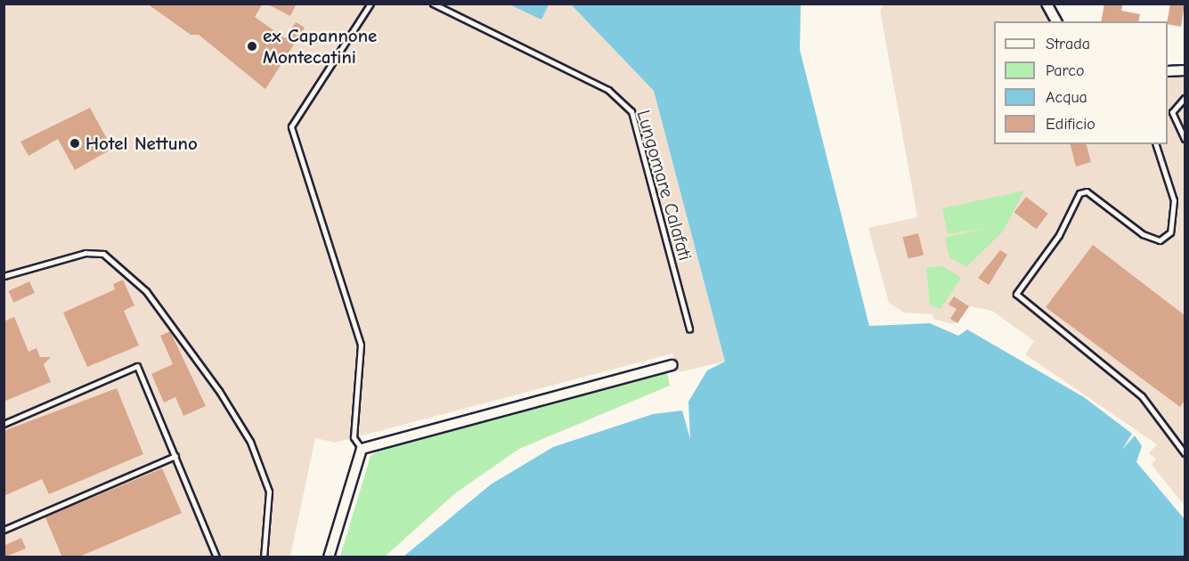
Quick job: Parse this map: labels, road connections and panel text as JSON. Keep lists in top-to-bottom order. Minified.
{"streets":{"lane":["Lungomare Calafati"]},"places":["ex Capannone Montecatini","Hotel Nettuno"],"legend":["Strada","Parco","Acqua","Edificio"]}
